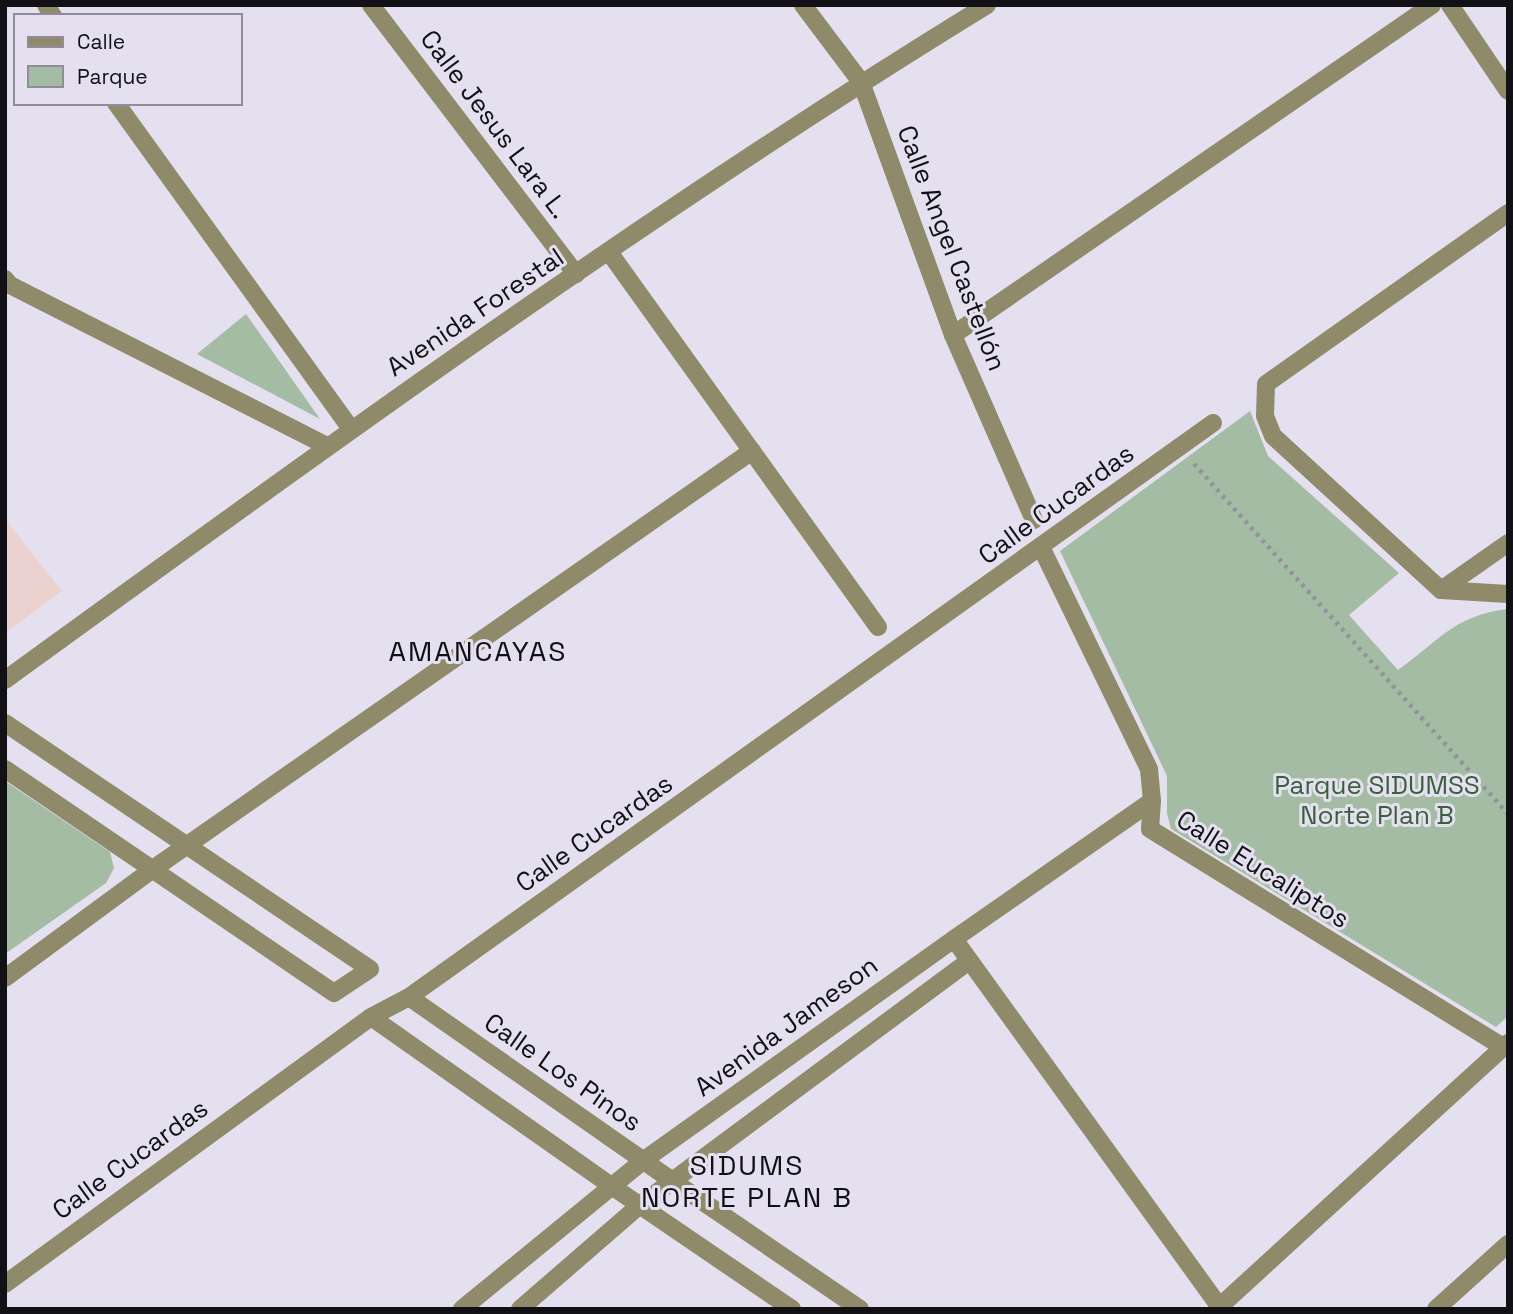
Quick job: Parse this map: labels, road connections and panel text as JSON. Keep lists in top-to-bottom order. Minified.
{"streets":{"street":["Calle Jesus Lara L.","Calle Angel Castellón","Avenida Forestal","Calle Cucardas","Calle Eucaliptos","Avenida Jameson","Calle Los Pinos"]},"crossings":[["Calle Jesus Lara L.","Avenida Forestal"],["Calle Angel Castellón","Avenida Forestal"],["Calle Cucardas","Calle Eucaliptos"],["Calle Cucardas","Calle Los Pinos"],["Calle Eucaliptos","Avenida Jameson"],["Avenida Jameson","Calle Los Pinos"]],"districts":["AMANCAYAS","SIDUMS NORTE PLAN B"],"parks":["Parque SIDUMSS Norte Plan B"],"legend":["Calle","Parque"]}
